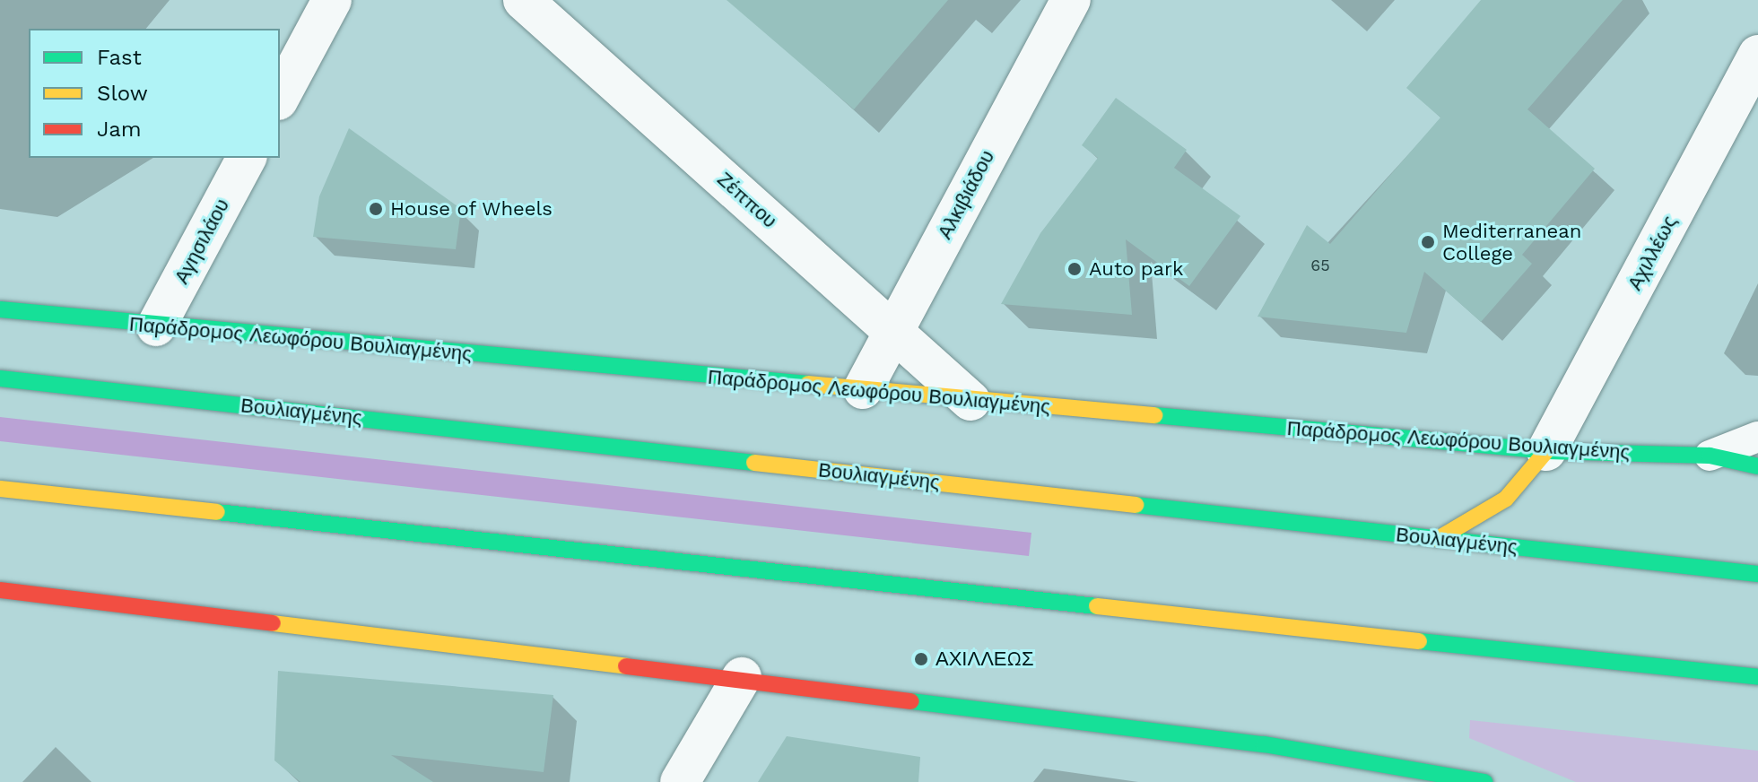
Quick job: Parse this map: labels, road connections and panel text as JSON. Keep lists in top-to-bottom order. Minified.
{"streets":{"main road":["Παράδρομος Λεωφόρου Βουλιαγμένης","Βουλιαγμένης"],"street":["Αλκιβιάδου","Ζέππου","Αγησιλάου","Αχιλλέως"]},"crossings":[["Αλκιβιάδου","Ζέππου"],["Αλκιβιάδου","Παράδρομος Λεωφόρου Βουλιαγμένης"],["Ζέππου","Παράδρομος Λεωφόρου Βουλιαγμένης"],["Αγησιλάου","Παράδρομος Λεωφόρου Βουλιαγμένης"],["Αχιλλέως","Παράδρομος Λεωφόρου Βουλιαγμένης"]],"places":["House of Wheels","Mediterranean College","Auto park","ΑΧΙΛΛΕΩΣ"],"house_numbers":["65"],"legend":["Fast","Slow","Jam"]}
